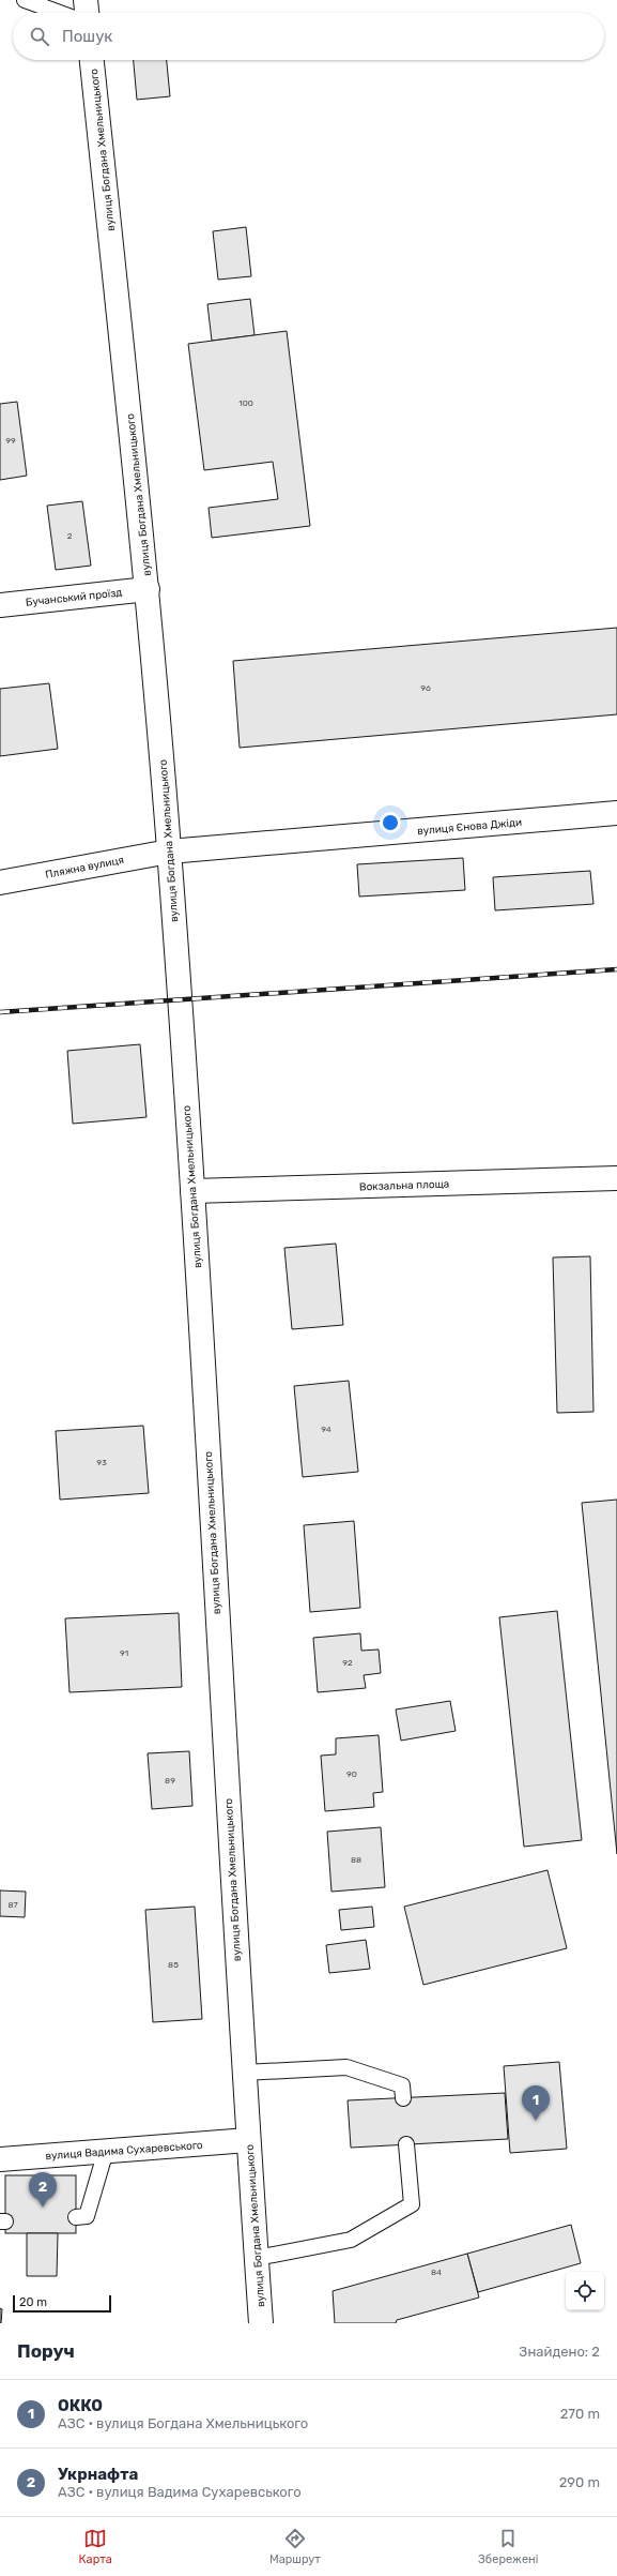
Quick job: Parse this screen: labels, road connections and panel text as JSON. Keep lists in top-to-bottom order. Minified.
{"streets":{"main road":["вулиця Богдана Хмельницького","Бучанський проїзд","вулиця Єнова Джіди","Пляжна вулиця","Вокзальна площа","вулиця Вадима Сухаревського"]},"crossings":[["вулиця Богдана Хмельницького","Бучанський проїзд"],["вулиця Богдана Хмельницького","вулиця Єнова Джіди"],["вулиця Богдана Хмельницького","Пляжна вулиця"],["вулиця Богдана Хмельницького","Вокзальна площа"],["вулиця Богдана Хмельницького","вулиця Вадима Сухаревського"],["вулиця Єнова Джіди","Пляжна вулиця"]],"house_numbers":["100","99","2","96","94","93","91","92","90","89","88","87","85","84"],"scale_bar":"20 m","page":{"search":"Пошук","pins":["1","2"],"scale":"20 m","heading":["Поруч","Знайдено: 2"],"list":[{"mark":"1","name":"ОККО","note":"АЗС · вулиця Богдана Хмельницького","value":"270 m"},{"mark":"2","name":"Укрнафта","note":"АЗС · вулиця Вадима Сухаревського","value":"290 m"}],"nav":["Карта","Маршрут","Збережені"]}}
